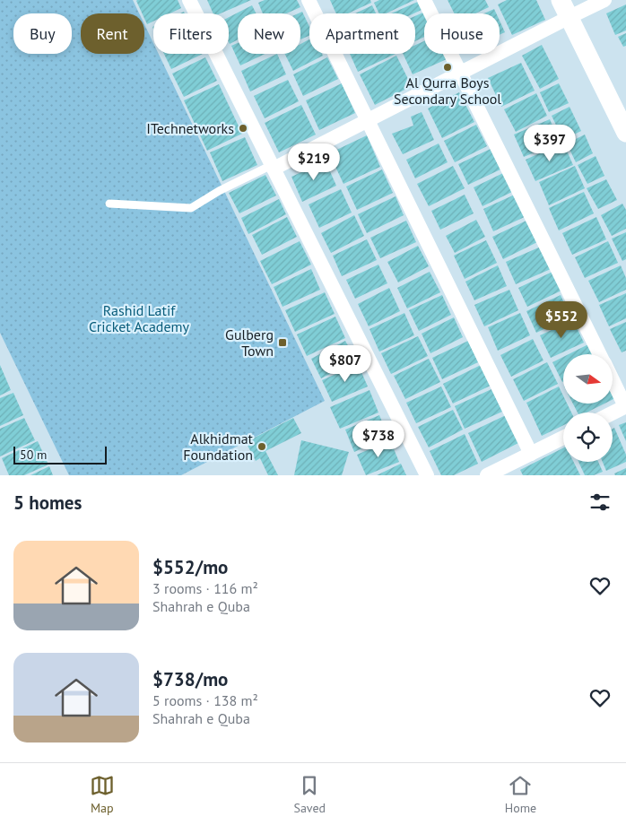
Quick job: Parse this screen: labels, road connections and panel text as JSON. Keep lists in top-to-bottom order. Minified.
{"parks":["Rashid Latif Cricket Academy"],"places":{"other":["Al Qurra Boys Secondary School","ITechnetworks","Alkhidmat Foundation"],"transit":["Gulberg Town"]},"scale_bar":"50 m","north":"right","page":{"chip":["Buy","Rent","Filters","New","Apartment","House"],"price":["$397","$219","$552","$807","$738"],"scale":"50 m","heading":"5 homes","list":[{"name":"$552/mo","note":"3 rooms · 116 m² · Shahrah e Quba"},{"name":"$738/mo","note":"5 rooms · 138 m² · Shahrah e Quba"}],"tabs":["Map","Saved","Home"]}}
